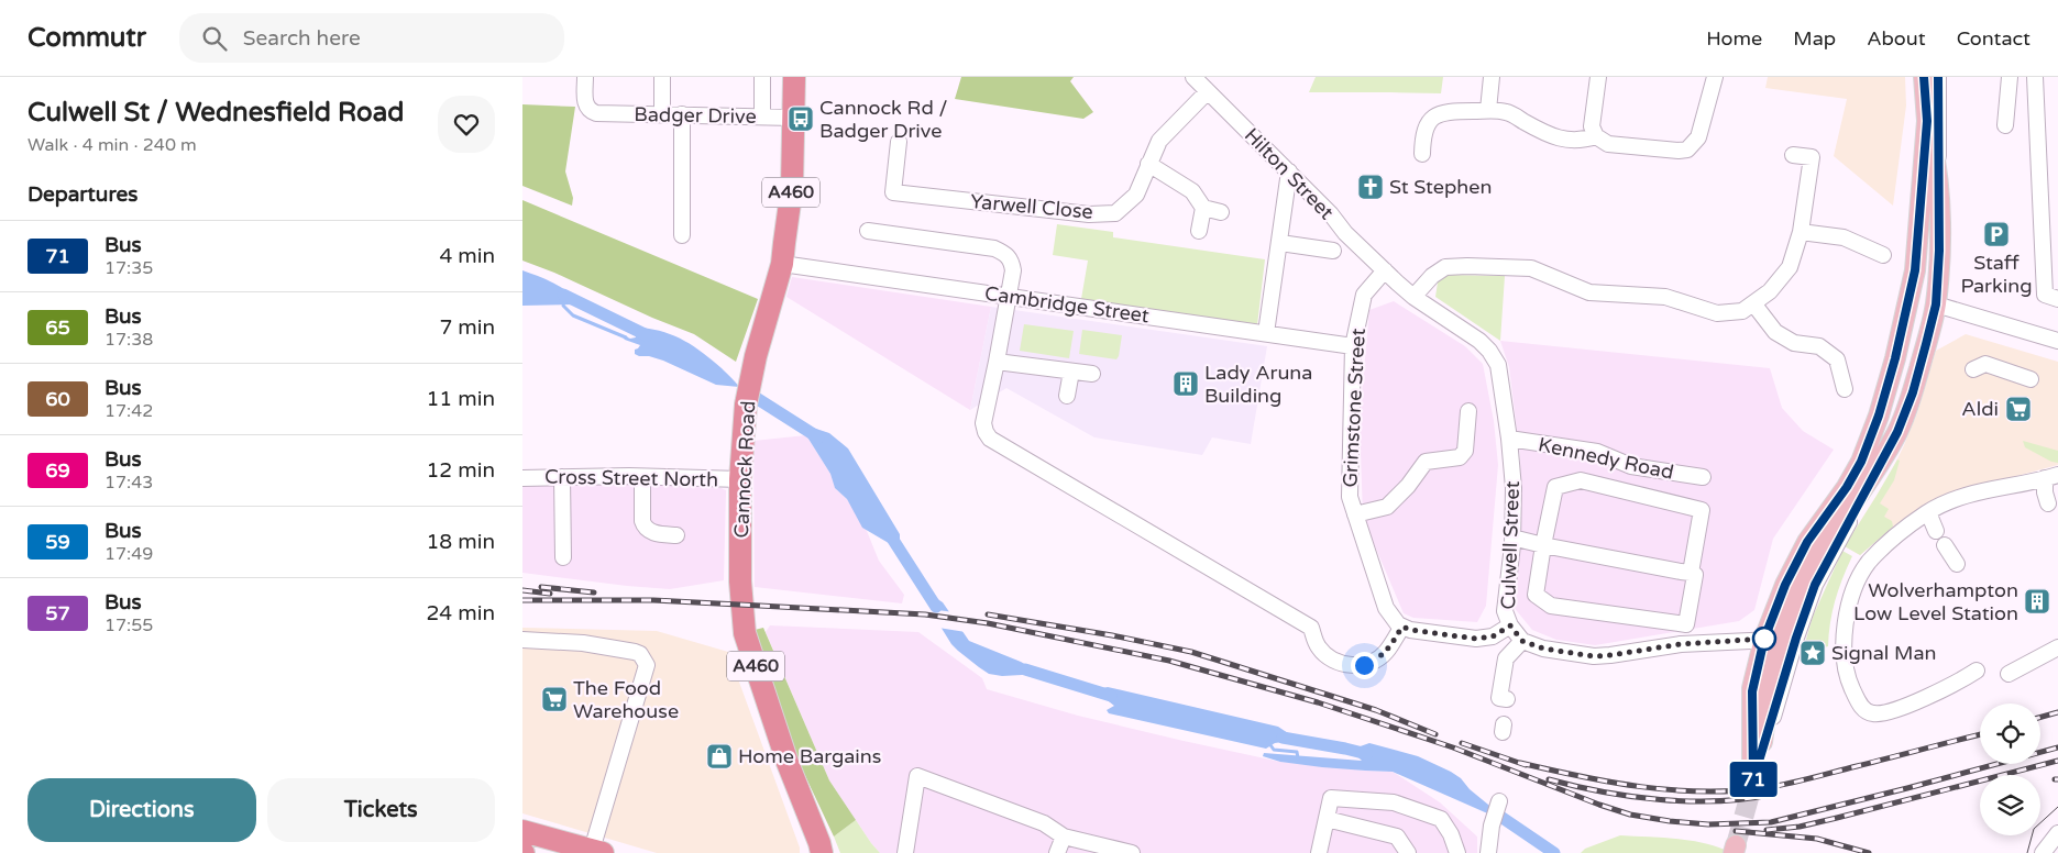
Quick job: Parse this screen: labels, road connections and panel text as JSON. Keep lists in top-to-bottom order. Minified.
{"streets":{"highway":["A460","Cannock Road"],"street":["Badger Drive","Hilton Street","Yarwell Close","Cambridge Street","Grimstone Street","Kennedy Road","Cross Street North","Culwell Street"]},"crossings":[["Badger Drive","Cannock Road"],["Hilton Street","Yarwell Close"],["Hilton Street","Grimstone Street"],["Hilton Street","Culwell Street"],["Cambridge Street","Grimstone Street"],["Cambridge Street","Cannock Road"],["Grimstone Street","Culwell Street"],["Kennedy Road","Culwell Street"],["Cannock Road","Cross Street North"]],"places":{"bus stop":["Cannock Rd / Badger Drive"],"church":["St Stephen"],"parking":["Staff Parking"],"building":["Lady Aruna Building","Wolverhampton Low Level Station"],"supermarket":["Aldi","The Food Warehouse"],"place":["Signal Man"],"shop":["Home Bargains"]},"lines":["bus line 71"],"page":{"header":"Commutr","search":"Search here","nav":["Home","Map","About","Contact"],"heading":[["Culwell St / Wednesfield Road","Walk · 4 min · 240 m"],"Departures"],"on_map":"71","list":[{"mark":"71","name":"Bus","note":"17:35","value":"4 min"},{"mark":"65","name":"Bus","note":"17:38","value":"7 min"},{"mark":"60","name":"Bus","note":"17:42","value":"11 min"},{"mark":"69","name":"Bus","note":"17:43","value":"12 min"},{"mark":"59","name":"Bus","note":"17:49","value":"18 min"},{"mark":"57","name":"Bus","note":"17:55","value":"24 min"}],"buttons":["Directions","Tickets"]}}
